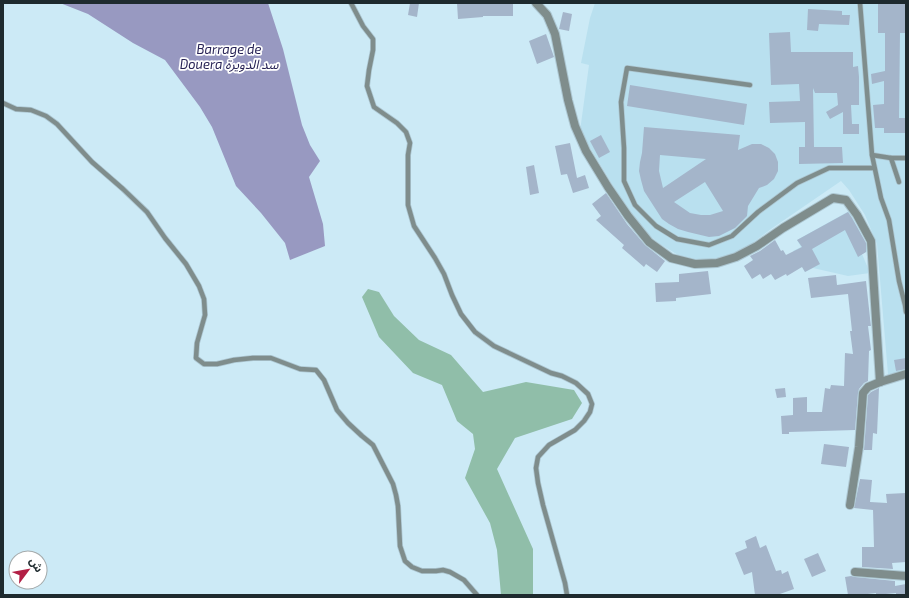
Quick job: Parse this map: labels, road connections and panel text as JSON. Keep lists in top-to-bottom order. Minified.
{"water":["Barrage de Douera سد الدويرة"],"north":"top right"}
